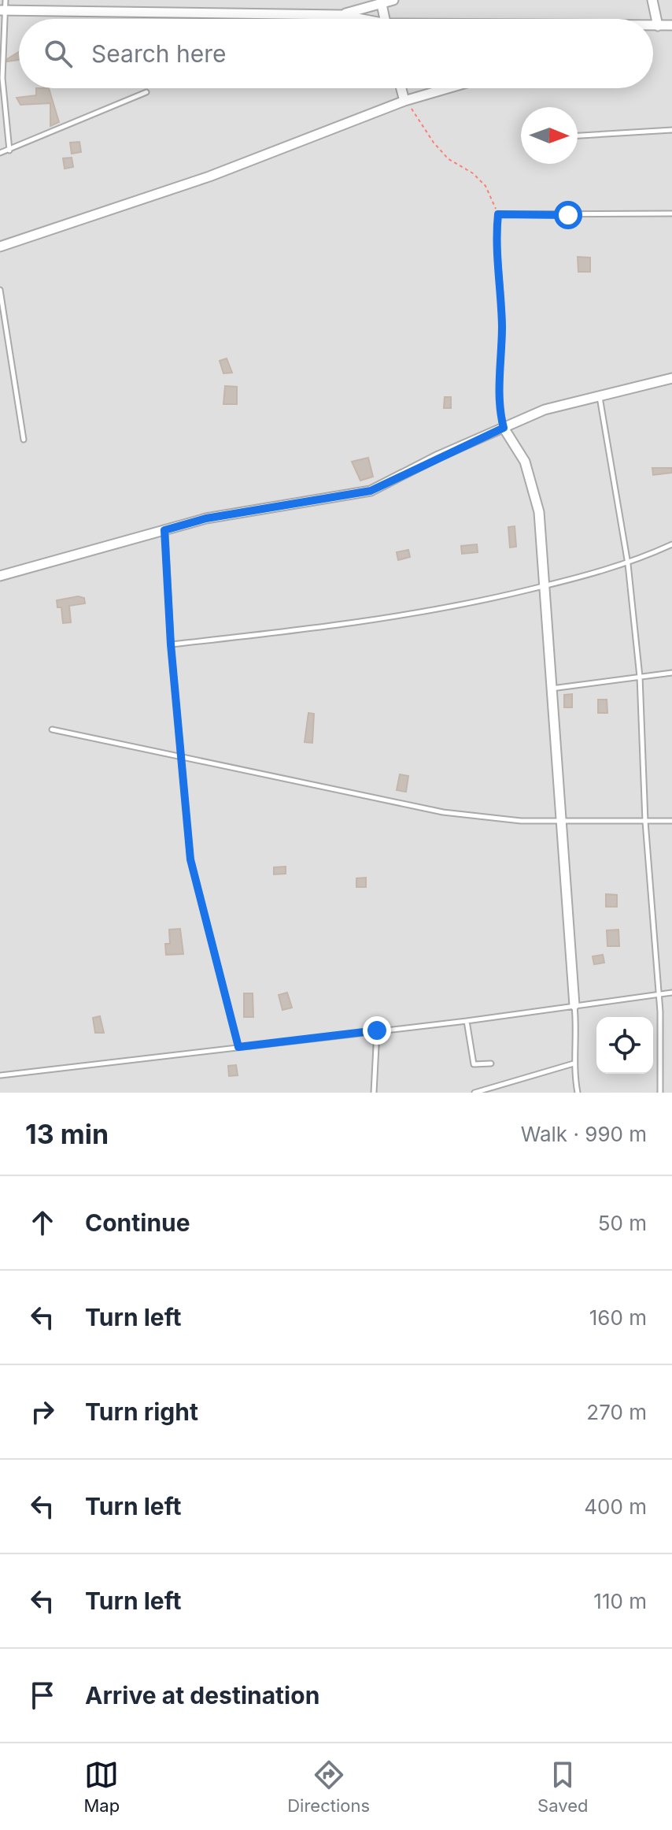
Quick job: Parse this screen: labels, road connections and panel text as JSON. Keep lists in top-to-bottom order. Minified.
{"north":"right","page":{"search":"Search here","heading":["13 min","Walk · 990 m"],"list":[["Continue","50 m"],["Turn left","160 m"],["Turn right","270 m"],["Turn left","400 m"],["Turn left","110 m"],"Arrive at destination"],"nav":["Map","Directions","Saved"]}}
